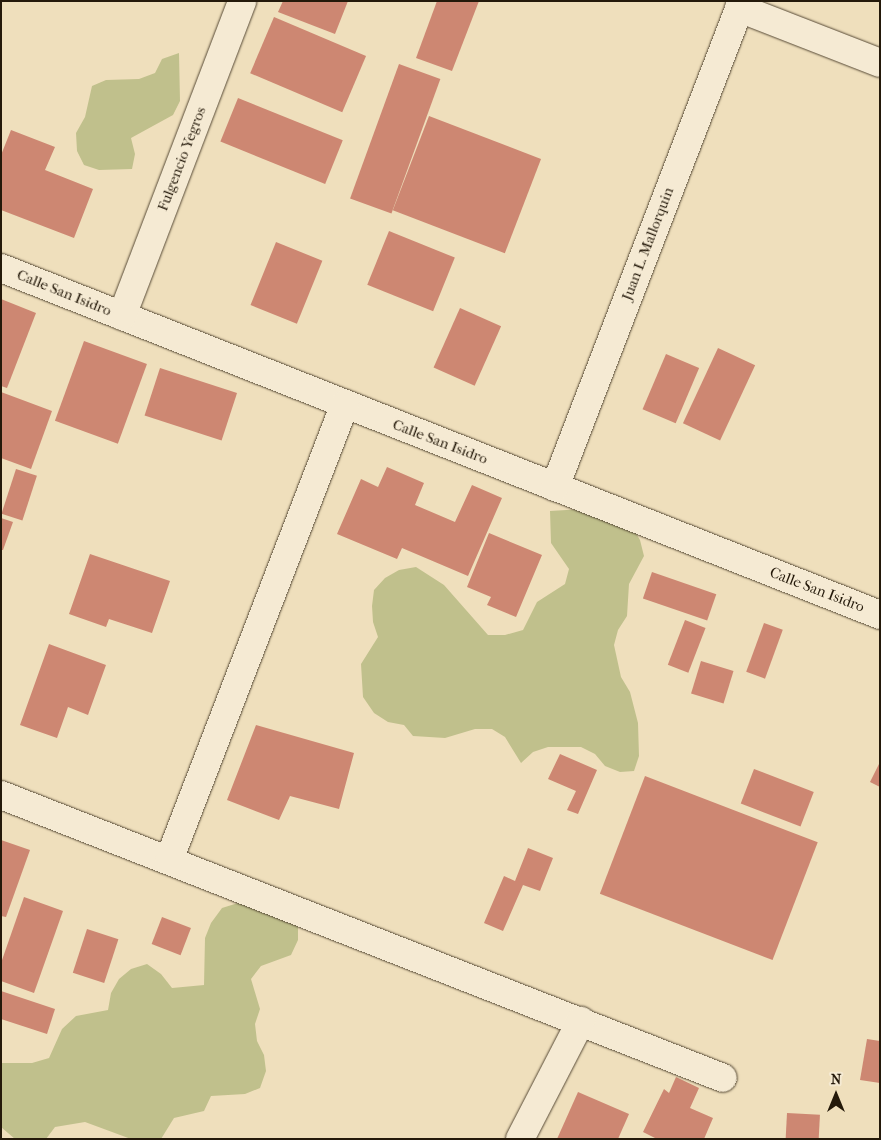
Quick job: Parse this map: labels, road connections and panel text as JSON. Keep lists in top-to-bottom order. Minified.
{"streets":{"street":["Fulgencio Yegros","Juan L. Mallorquin","Calle San Isidro"]},"crossings":[["Fulgencio Yegros","Calle San Isidro"],["Juan L. Mallorquin","Calle San Isidro"]],"north":"top"}
